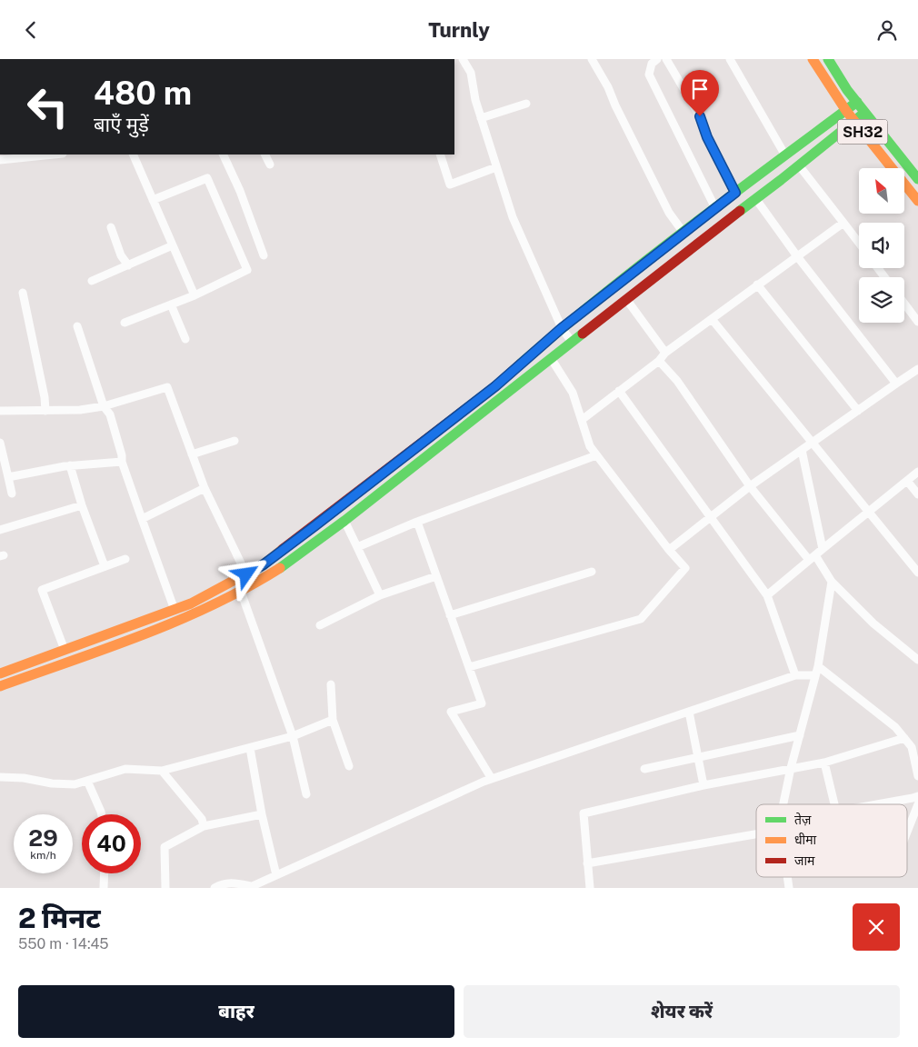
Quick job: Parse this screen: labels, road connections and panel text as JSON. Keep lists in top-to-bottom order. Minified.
{"streets":{"street":["SH32"]},"legend":["तेज़","धीमा","जाम"],"north":"top left","page":{"header":"Turnly","turn":["480 m","बाएँ मुड़ें"],"speed":"29 km/h","limit":"40","heading":["2 मिनट","550 m · 14:45"],"buttons":["बाहर","शेयर करें"]}}
